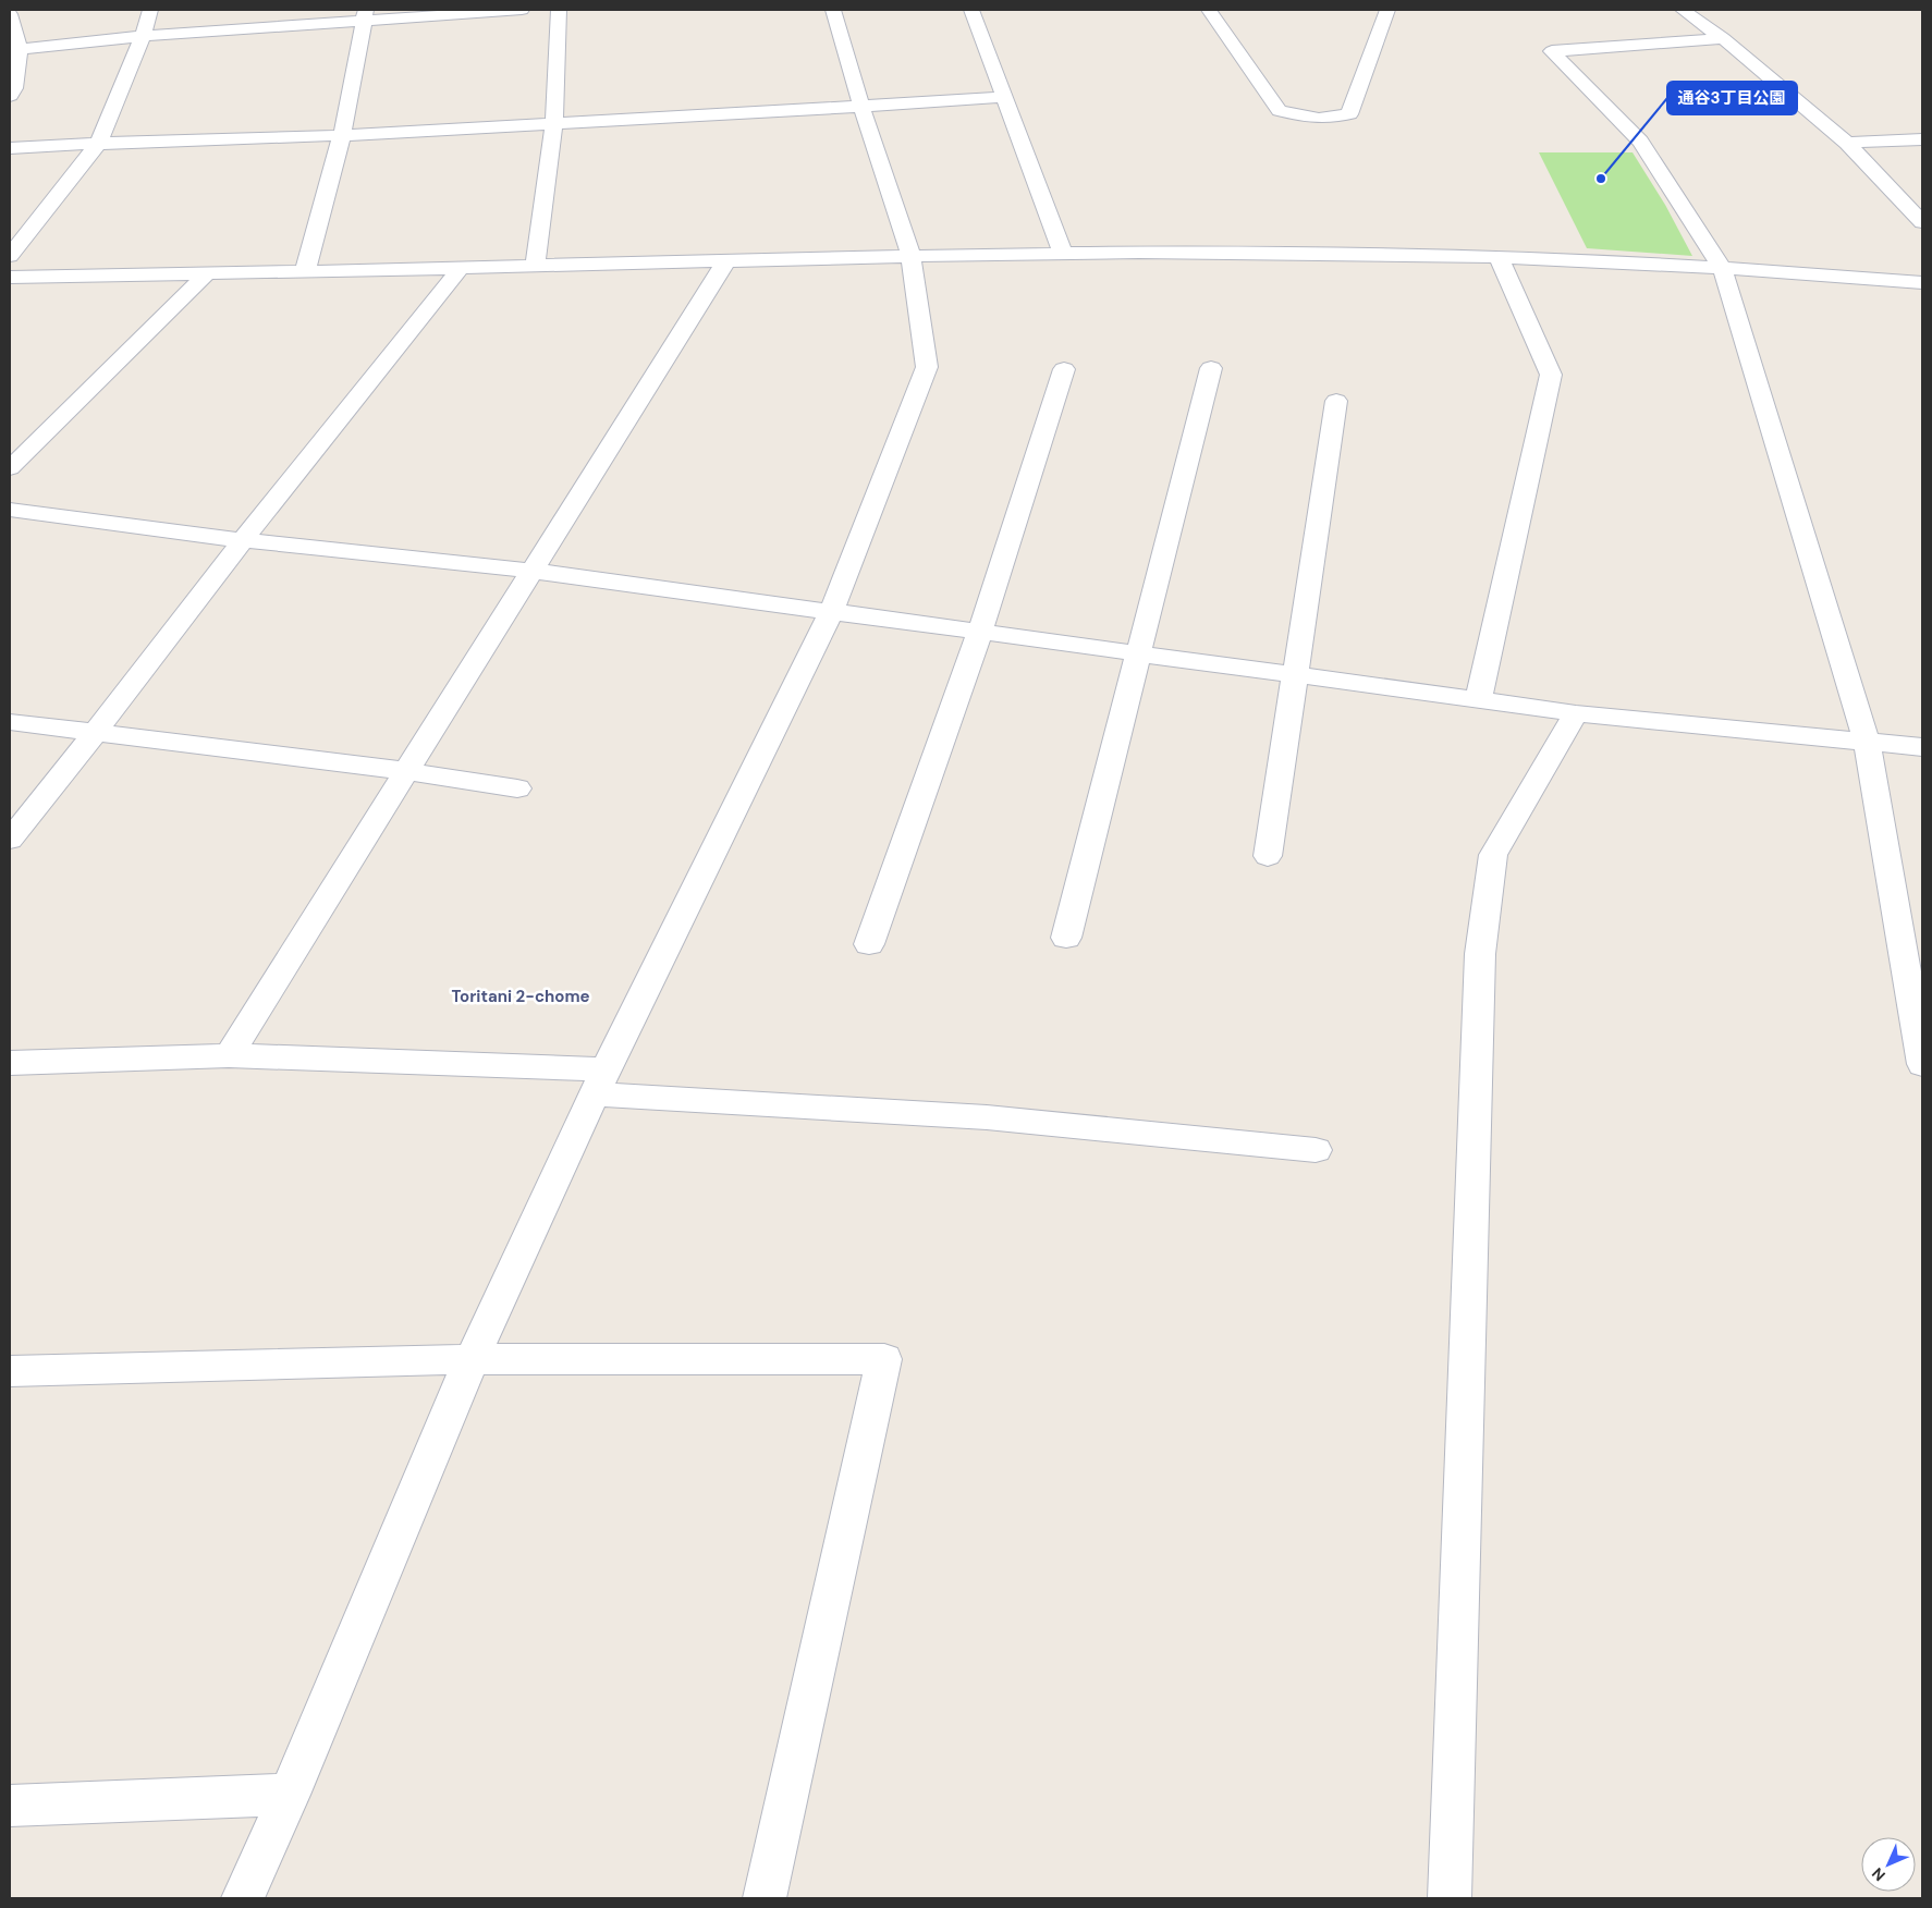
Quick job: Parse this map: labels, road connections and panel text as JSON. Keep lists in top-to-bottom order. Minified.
{"districts":["Toritani 2-chome"],"places":["通谷3丁目公園"],"north":"bottom left"}
